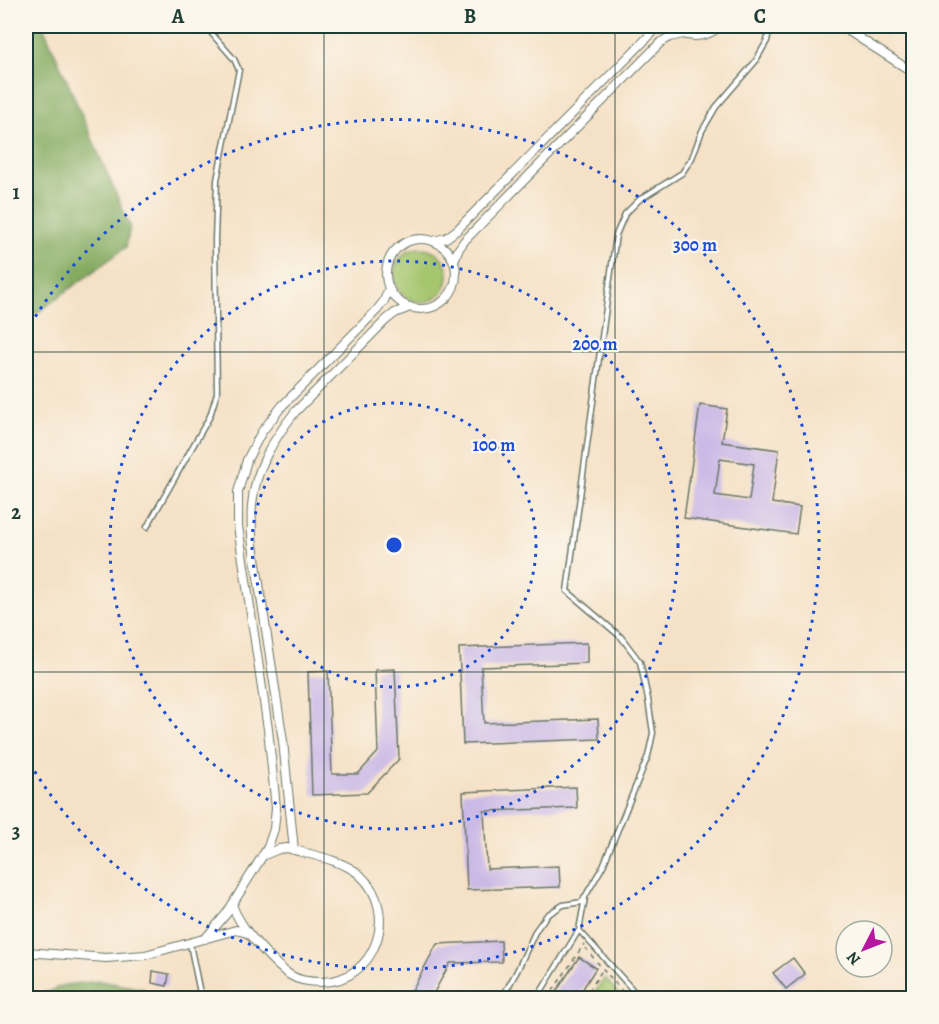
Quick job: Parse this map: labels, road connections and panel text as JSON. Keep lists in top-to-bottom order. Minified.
{"north":"bottom left","grid":{"columns":["A","B","C"],"rows":["1","2","3"]},"rings":["300 m","200 m","100 m"]}
